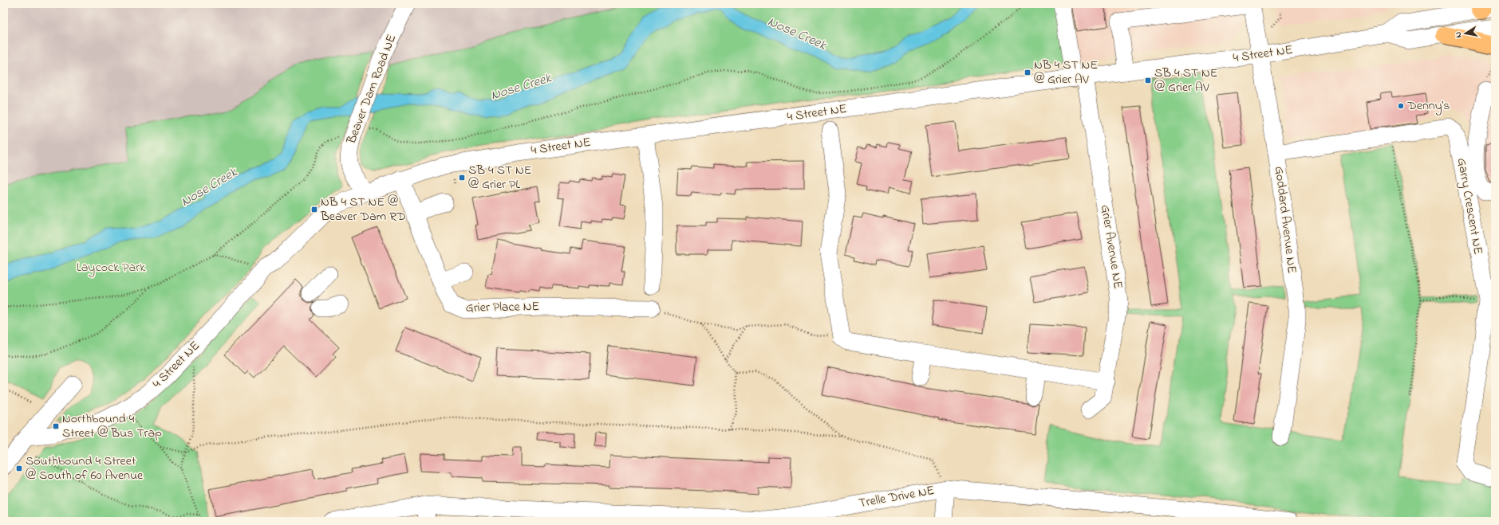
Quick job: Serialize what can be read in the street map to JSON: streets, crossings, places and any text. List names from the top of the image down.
{
  "streets": {
    "street": [
      "4 Street NE",
      "Beaver Dam Road NE",
      "Garry Crescent NE",
      "Goddard Avenue NE",
      "Grier Avenue NE",
      "Grier Place NE",
      "Trelle Drive NE"
    ]
  },
  "crossings": [
    ["4 Street NE", "Beaver Dam Road NE"],
    ["4 Street NE", "Goddard Avenue NE"],
    ["4 Street NE", "Grier Avenue NE"],
    ["4 Street NE", "Grier Place NE"],
    ["Garry Crescent NE", "Goddard Avenue NE"]
  ],
  "water": ["Nose Creek"],
  "parks": ["Laycock Park"],
  "places": {
    "transit": [
      "NB 4 ST NE @ Grier AV",
      "SB 4 ST NE @ Grier AV",
      "SB 4 ST NE @ Grier PL",
      "NB 4 ST NE @ Beaver Dam RD",
      "Northbound 4 Street @ Bus Trap",
      "Southbound 4 Street @ South of 60 Avenue"
    ],
    "other": ["Denny's"]
  },
  "north": "left"
}
